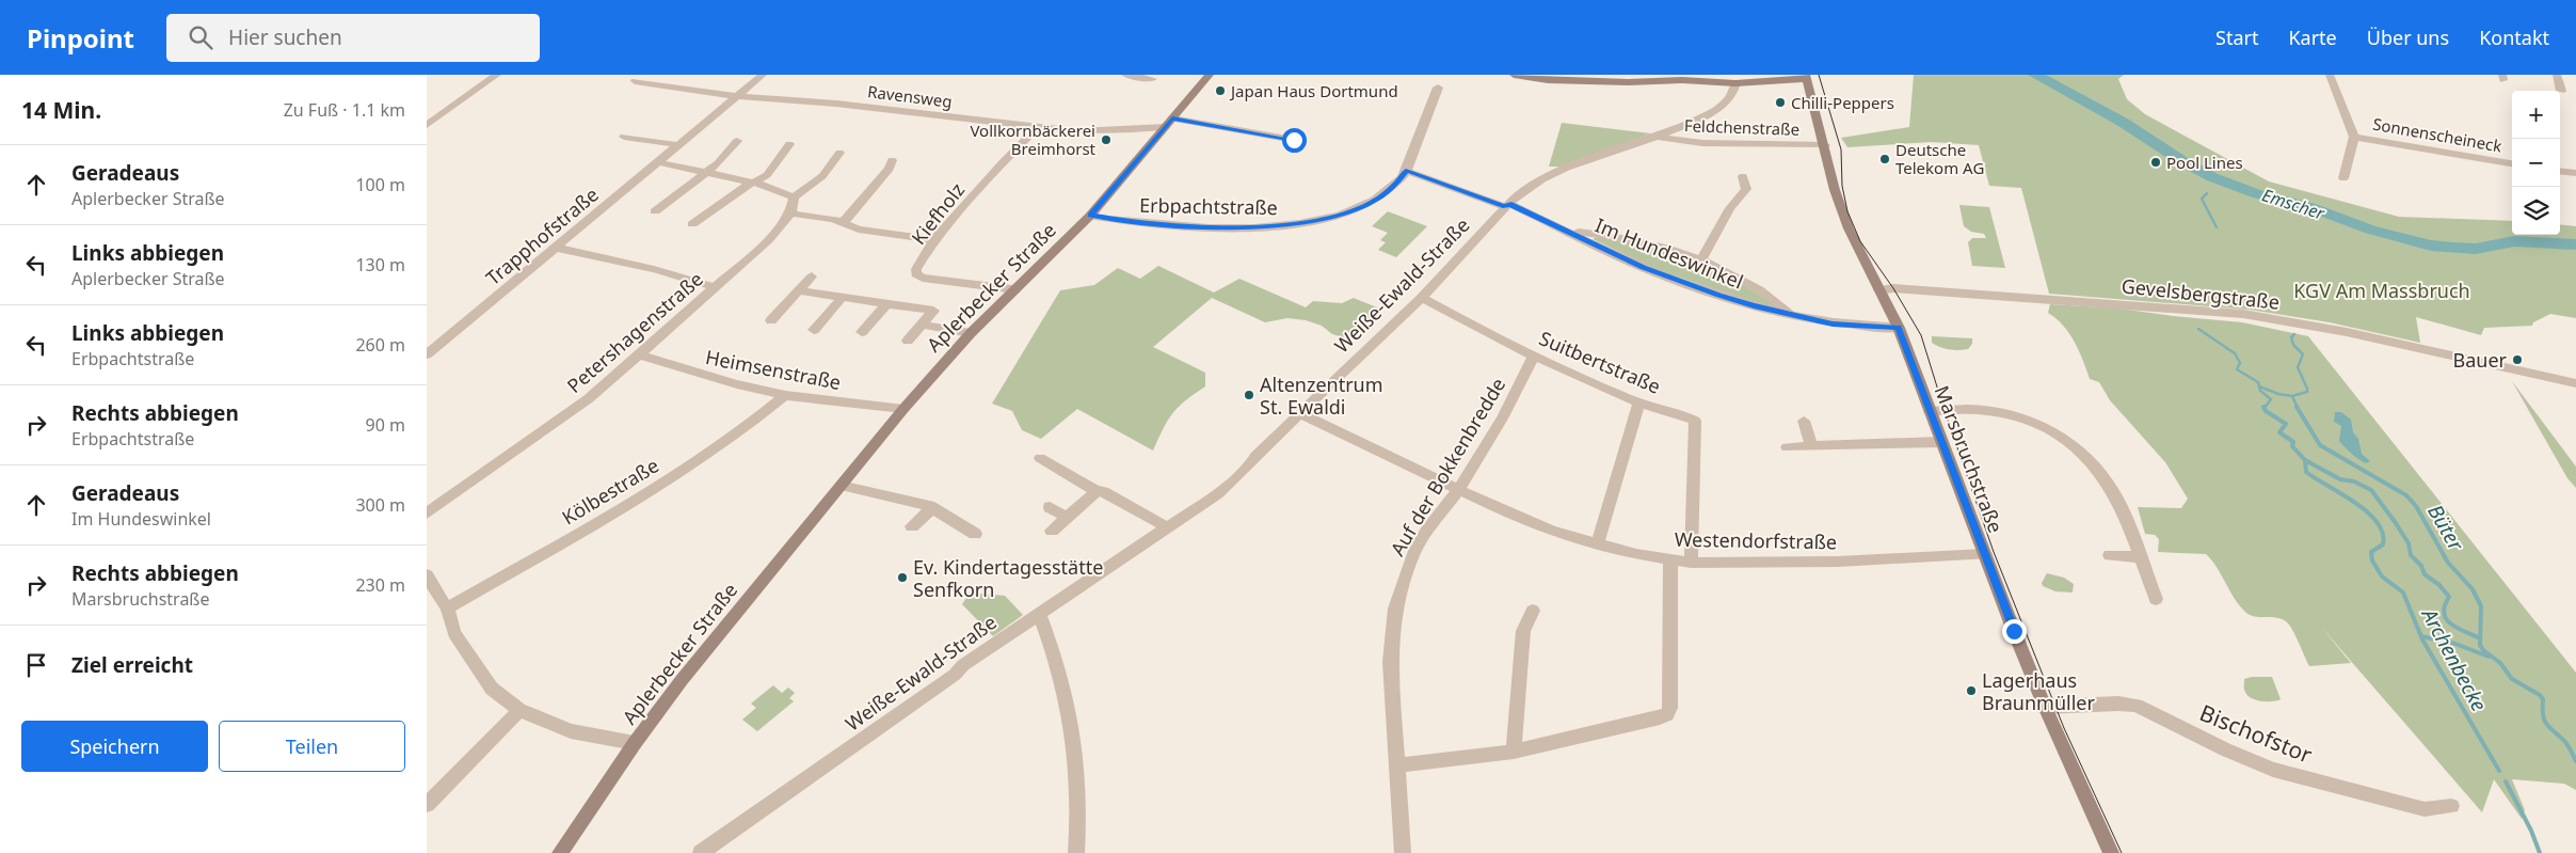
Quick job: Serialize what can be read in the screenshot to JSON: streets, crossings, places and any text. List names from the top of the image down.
{
  "streets": {
    "street": [
      "Ravensweg",
      "Feldchenstraße",
      "Sonnenscheineck",
      "Erbpachtstraße",
      "Kiefholz",
      "Trapphofstraße",
      "Im Hundeswinkel",
      "Weiße-Ewald-Straße",
      "Aplerbecker Straße",
      "Gevelsbergstraße",
      "Petershagenstraße",
      "Suitbertstraße",
      "Heimsenstraße",
      "Marsbruchstraße",
      "Auf der Bokkenbredde",
      "Kölbestraße",
      "Westendorfstraße",
      "Bischofstor"
    ]
  },
  "crossings": [
    ["Ravensweg", "Kiefholz"],
    ["Ravensweg", "Trapphofstraße"],
    ["Ravensweg", "Aplerbecker Straße"],
    ["Feldchenstraße", "Weiße-Ewald-Straße"],
    ["Feldchenstraße", "Marsbruchstraße"],
    ["Erbpachtstraße", "Aplerbecker Straße"],
    ["Kiefholz", "Aplerbecker Straße"],
    ["Im Hundeswinkel", "Weiße-Ewald-Straße"],
    ["Im Hundeswinkel", "Marsbruchstraße"],
    ["Weiße-Ewald-Straße", "Suitbertstraße"],
    ["Weiße-Ewald-Straße", "Westendorfstraße"],
    ["Aplerbecker Straße", "Heimsenstraße"],
    ["Gevelsbergstraße", "Marsbruchstraße"],
    ["Petershagenstraße", "Heimsenstraße"],
    ["Suitbertstraße", "Auf der Bokkenbredde"],
    ["Suitbertstraße", "Westendorfstraße"],
    ["Heimsenstraße", "Kölbestraße"],
    ["Marsbruchstraße", "Westendorfstraße"],
    ["Marsbruchstraße", "Bischofstor"],
    ["Auf der Bokkenbredde", "Westendorfstraße"]
  ],
  "water": ["Emscher", "Büter", "Archenbecke"],
  "parks": ["KGV Am Massbruch"],
  "places": [
    "Japan Haus Dortmund",
    "Chilli-Peppers",
    "Vollkornbäckerei Breimhorst",
    "Deutsche Telekom AG",
    "Pool Lines",
    "Bauer",
    "Altenzentrum St. Ewaldi",
    "Ev. Kindertagesstätte Senfkorn",
    "Lagerhaus Braunmüller"
  ],
  "page": {
    "header": "Pinpoint",
    "search": "Hier suchen",
    "nav": [
      "Start",
      "Karte",
      "Über uns",
      "Kontakt"
    ],
    "heading": ["14 Min.", "Zu Fuß · 1.1 km"],
    "map_buttons": ["+", "−"],
    "list": [
      ["Geradeaus", "Aplerbecker Straße", "100 m"],
      ["Links abbiegen", "Aplerbecker Straße", "130 m"],
      ["Links abbiegen", "Erbpachtstraße", "260 m"],
      ["Rechts abbiegen", "Erbpachtstraße", "90 m"],
      ["Geradeaus", "Im Hundeswinkel", "300 m"],
      ["Rechts abbiegen", "Marsbruchstraße", "230 m"],
      "Ziel erreicht"
    ],
    "buttons": ["Speichern", "Teilen"]
  }
}
